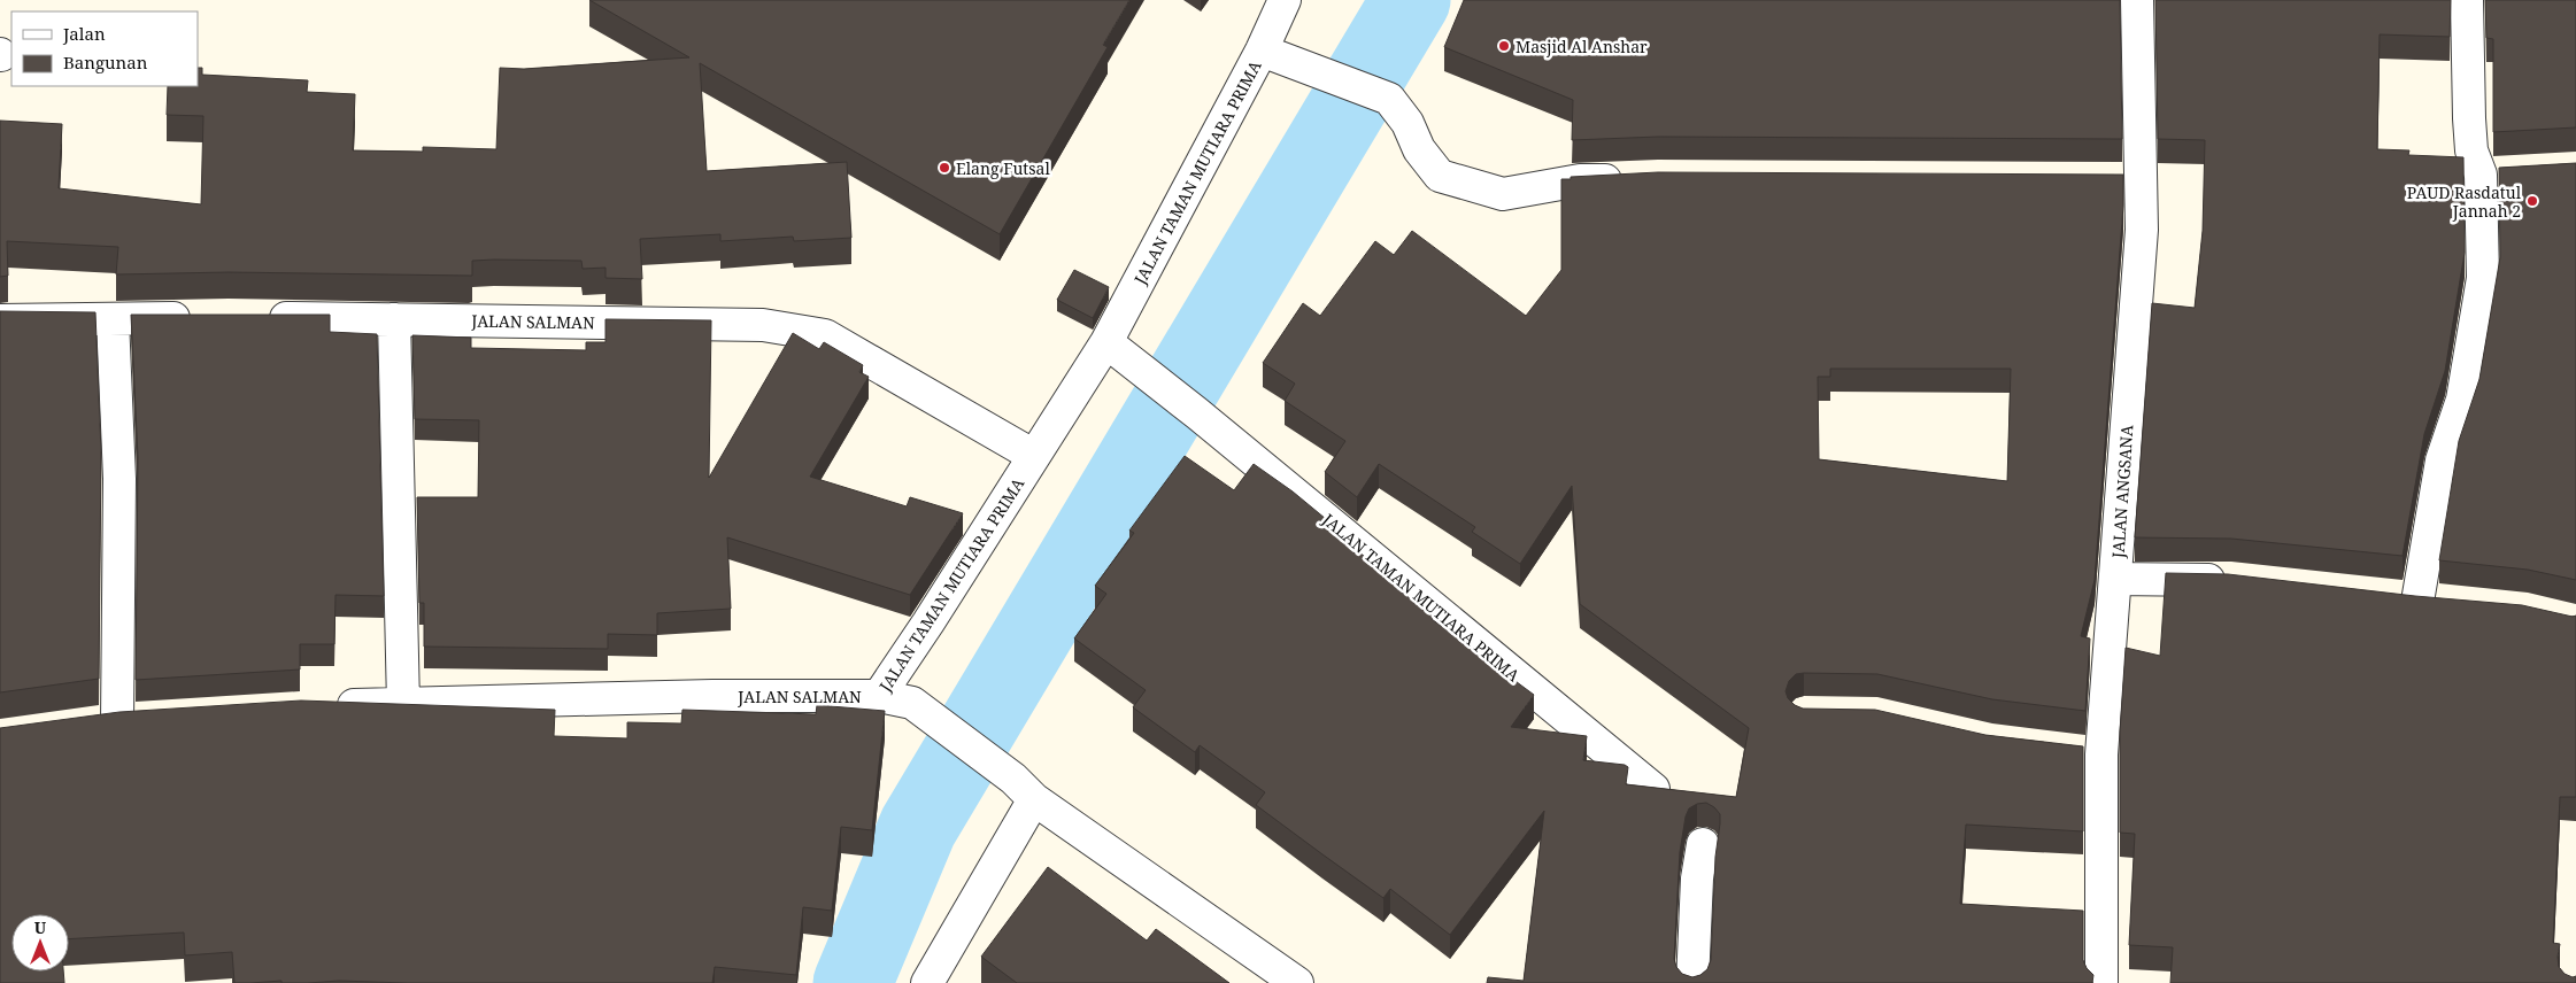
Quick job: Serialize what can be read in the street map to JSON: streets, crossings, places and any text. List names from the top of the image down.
{
  "streets": {
    "street": ["JALAN TAMAN MUTIARA PRIMA", "JALAN SALMAN", "JALAN ANGSANA"]
  },
  "crossings": [
    ["JALAN TAMAN MUTIARA PRIMA", "JALAN SALMAN"]
  ],
  "places": ["Masjid Al Anshar", "Elang Futsal", "PAUD Rasdatul Jannah 2"],
  "legend": ["Jalan", "Bangunan"],
  "north": "top"
}
